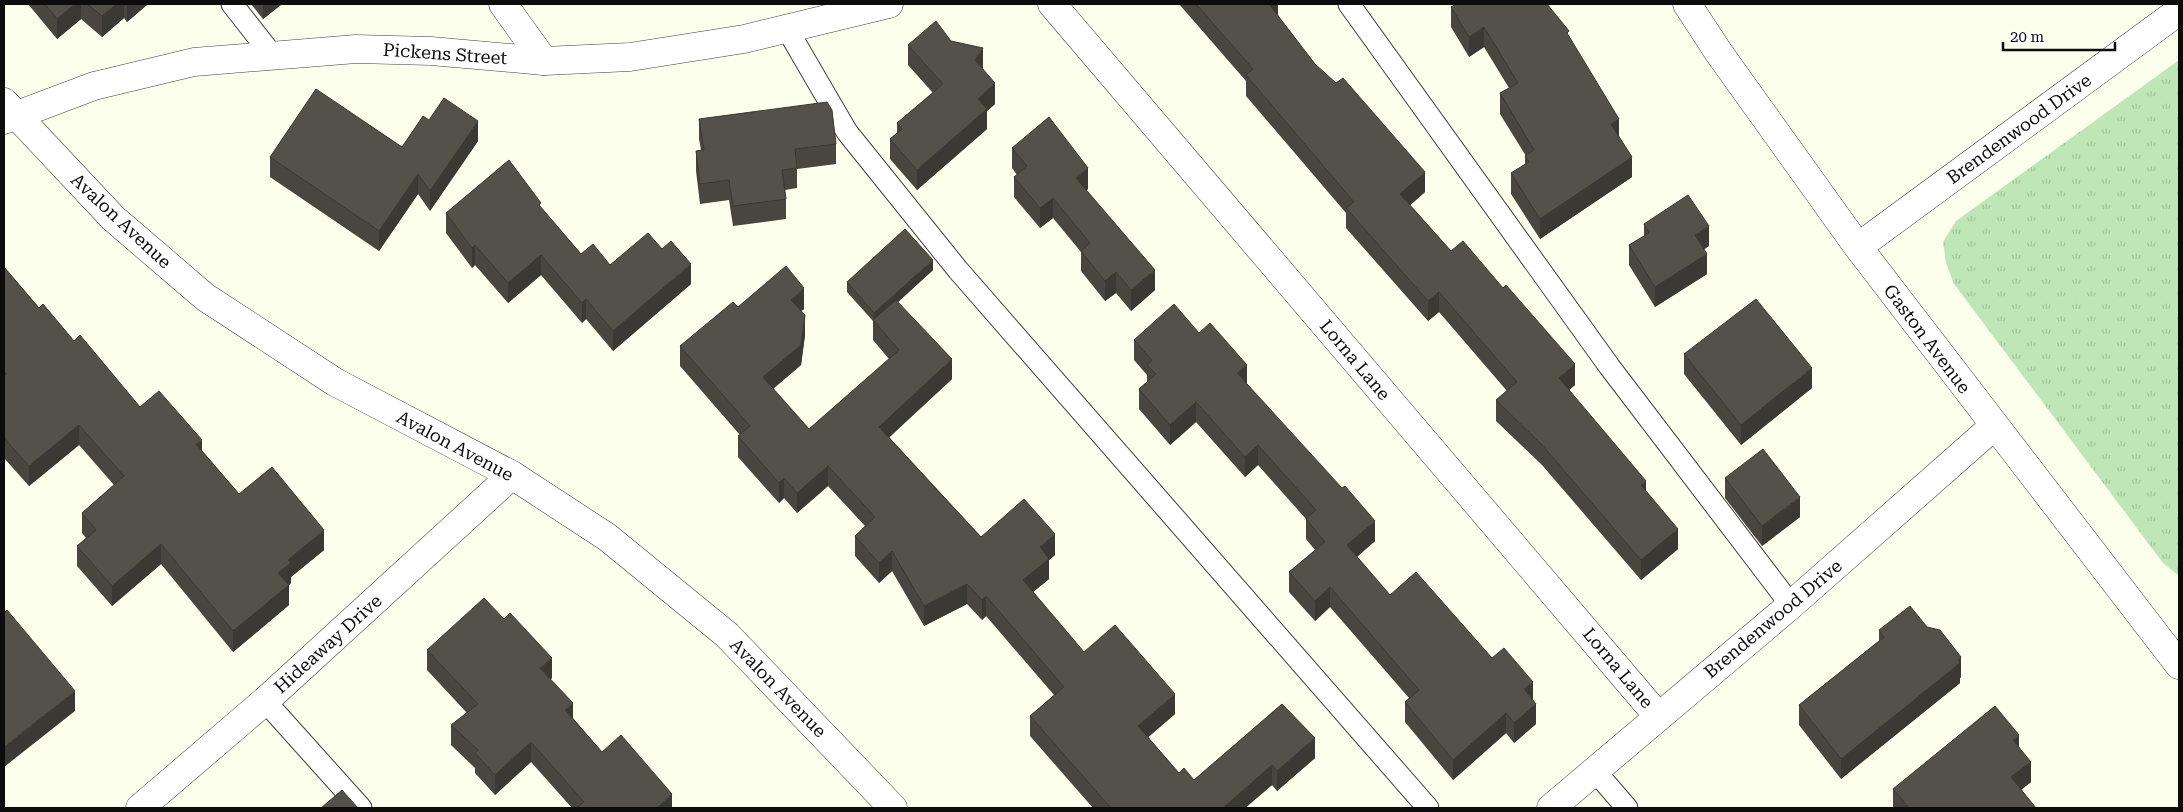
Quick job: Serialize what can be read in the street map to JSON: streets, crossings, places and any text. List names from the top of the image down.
{
  "streets": {
    "street": [
      "Pickens Street",
      "Brendenwood Drive",
      "Avalon Avenue",
      "Gaston Avenue",
      "Lorna Lane",
      "Hideaway Drive"
    ]
  },
  "crossings": [
    ["Pickens Street", "Avalon Avenue"],
    ["Brendenwood Drive", "Gaston Avenue"],
    ["Brendenwood Drive", "Lorna Lane"],
    ["Avalon Avenue", "Hideaway Drive"]
  ],
  "scale_bar": "20 m"
}
